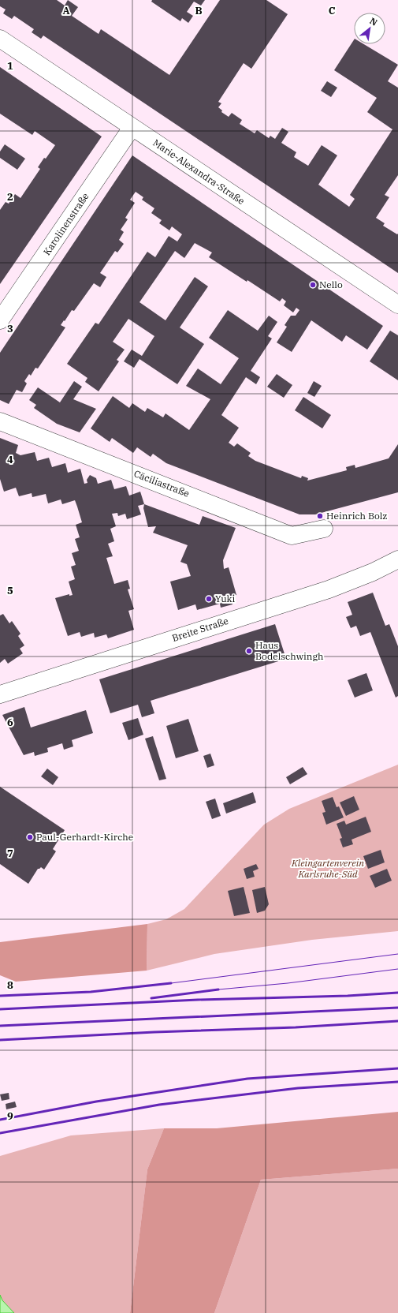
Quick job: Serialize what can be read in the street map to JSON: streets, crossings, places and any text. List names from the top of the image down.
{
  "streets": {
    "street": [
      "Marie-Alexandra-Straße",
      "Karolinenstraße",
      "Cäciliastraße",
      "Breite Straße"
    ]
  },
  "crossings": [
    ["Marie-Alexandra-Straße", "Karolinenstraße"]
  ],
  "parks": ["Kleingartenverein Karlsruhe-Süd"],
  "places": [
    "Nello",
    "Heinrich Bolz",
    "Yuki",
    "Haus Bodelschwingh",
    "Paul-Gerhardt-Kirche"
  ],
  "north": "top right",
  "grid": {
    "columns": ["A", "B", "C"],
    "rows": [
      "1",
      "2",
      "3",
      "4",
      "5",
      "6",
      "7",
      "8",
      "9"
    ]
  }
}
